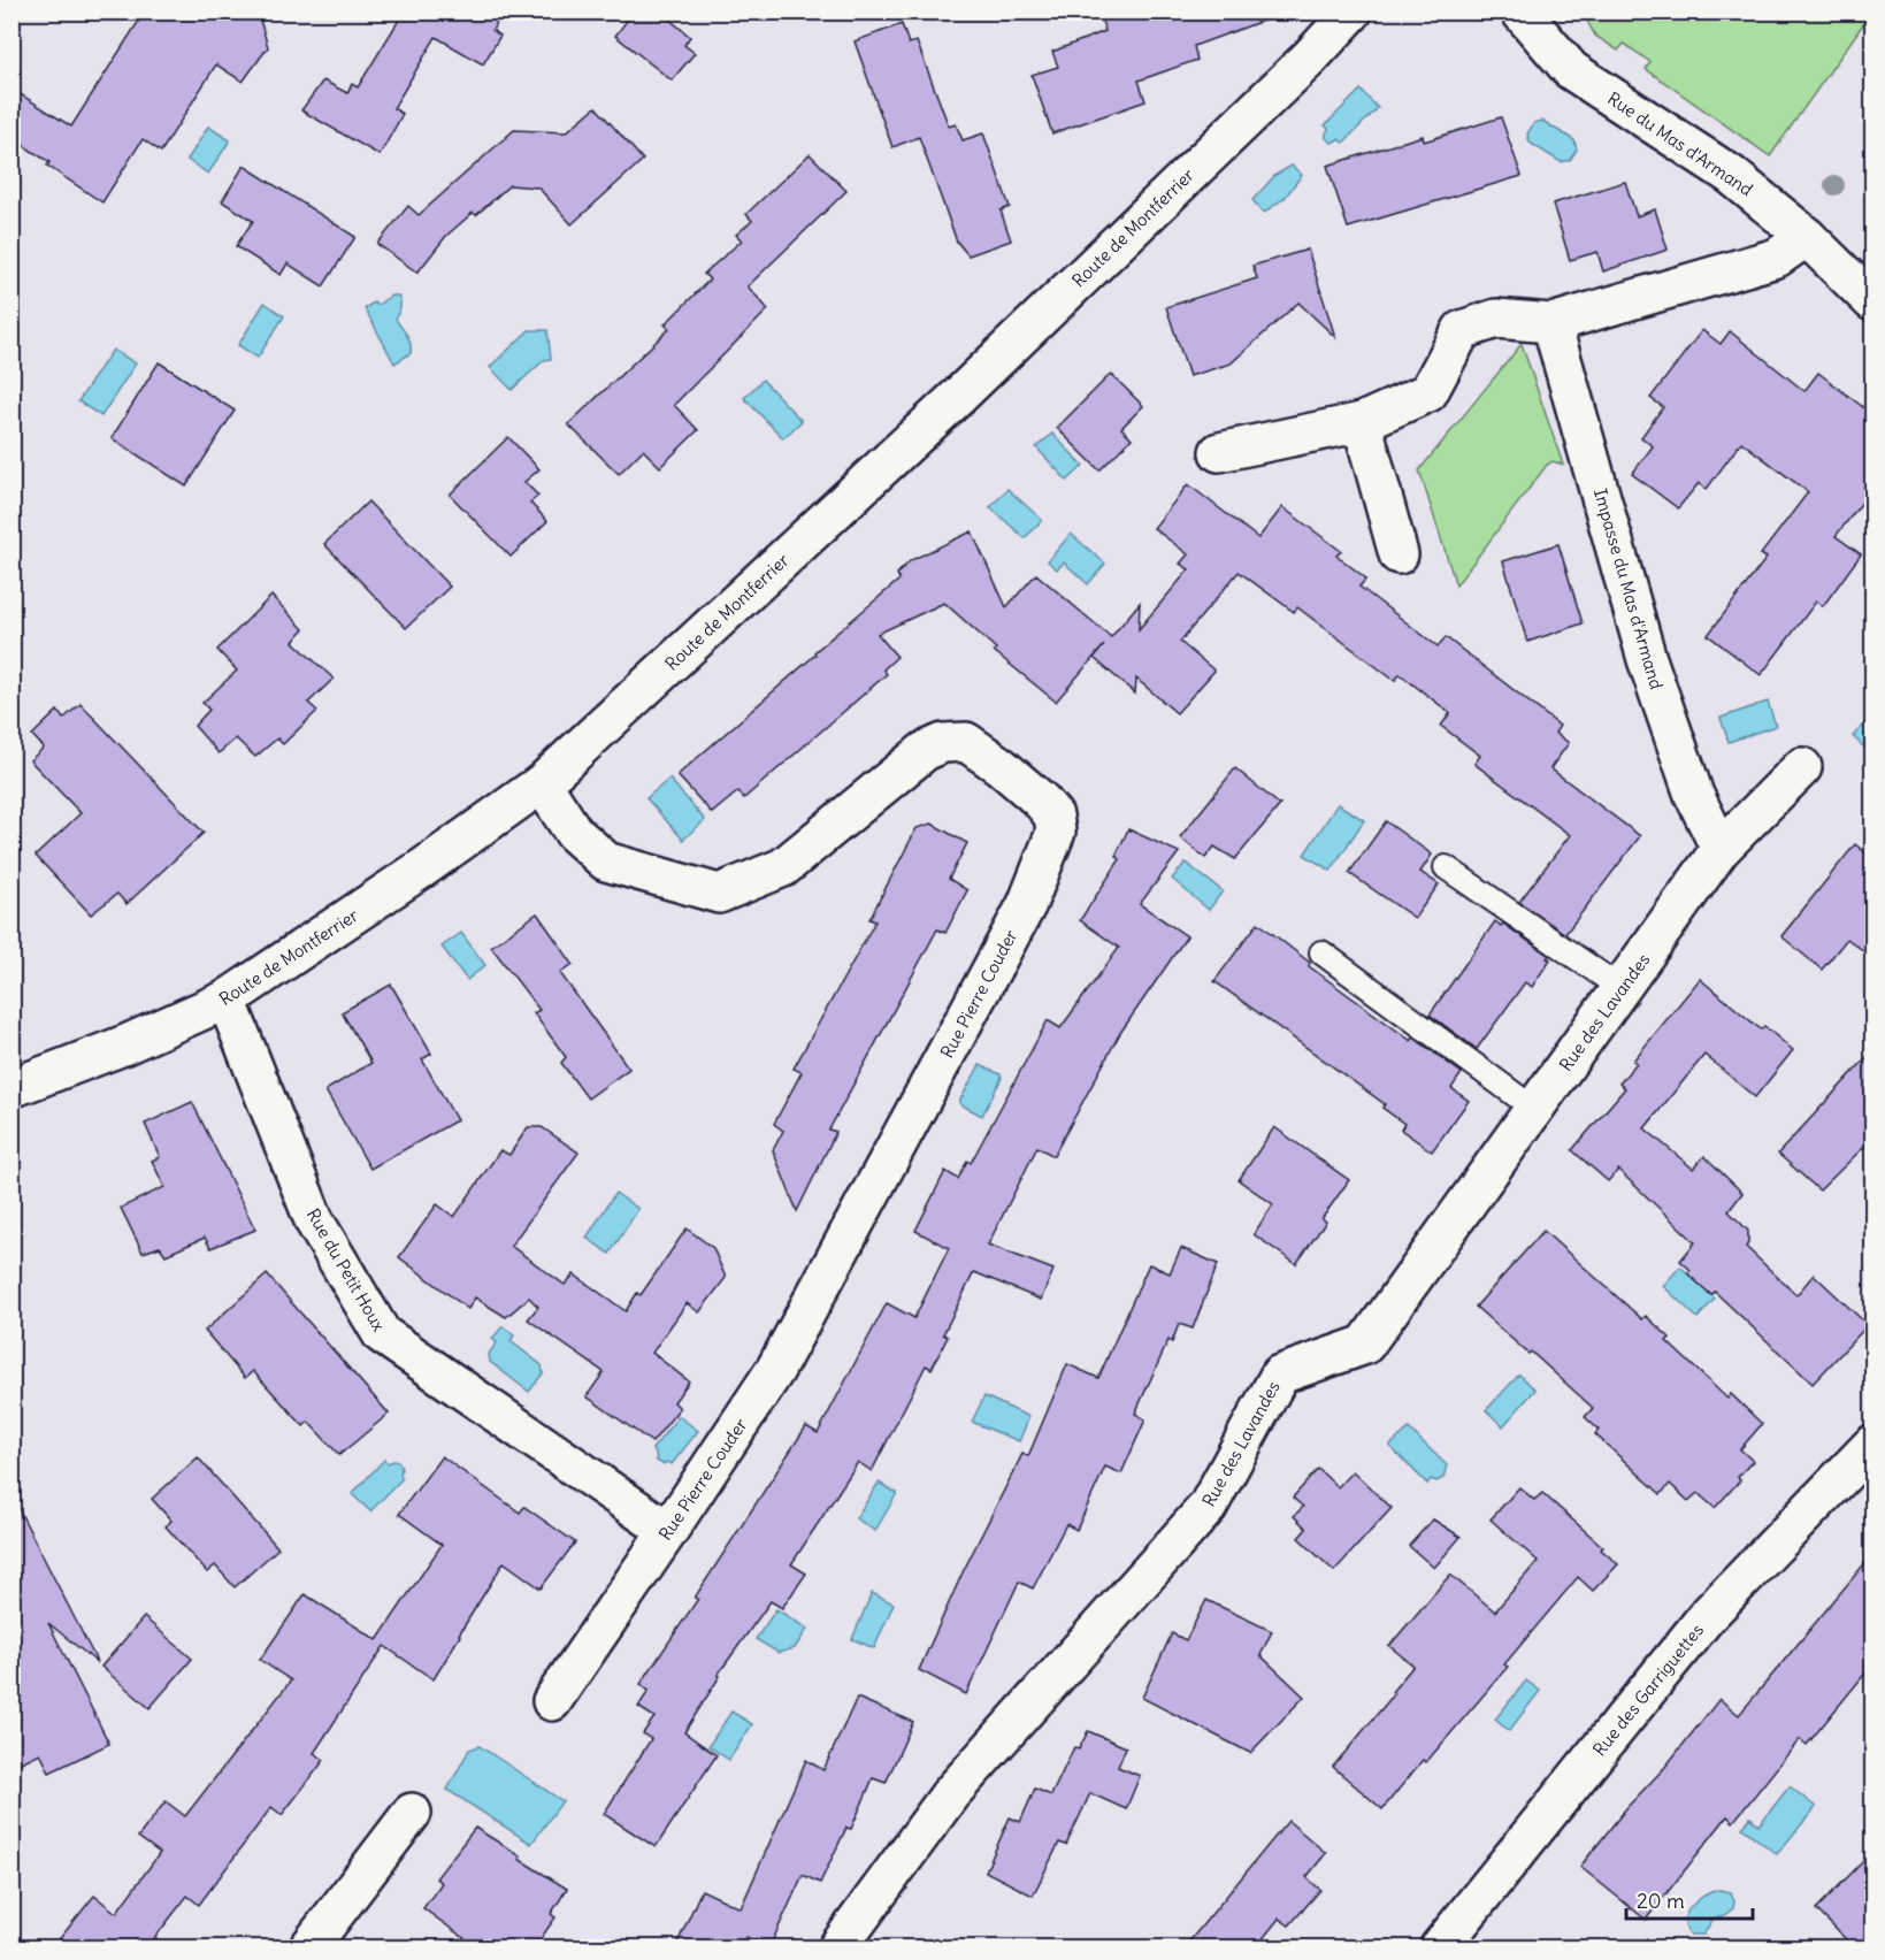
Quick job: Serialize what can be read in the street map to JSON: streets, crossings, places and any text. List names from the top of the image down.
{
  "streets": {
    "street": [
      "Rue du Mas d'Armand",
      "Route de Montferrier",
      "Impasse du Mas d'Armand",
      "Rue Pierre Couder",
      "Rue des Lavandes",
      "Rue du Petit Houx",
      "Rue des Garriguettes"
    ]
  },
  "crossings": [
    ["Route de Montferrier", "Rue Pierre Couder"],
    ["Route de Montferrier", "Rue du Petit Houx"],
    ["Impasse du Mas d'Armand", "Rue des Lavandes"],
    ["Rue Pierre Couder", "Rue du Petit Houx"]
  ],
  "scale_bar": "20 m"
}
